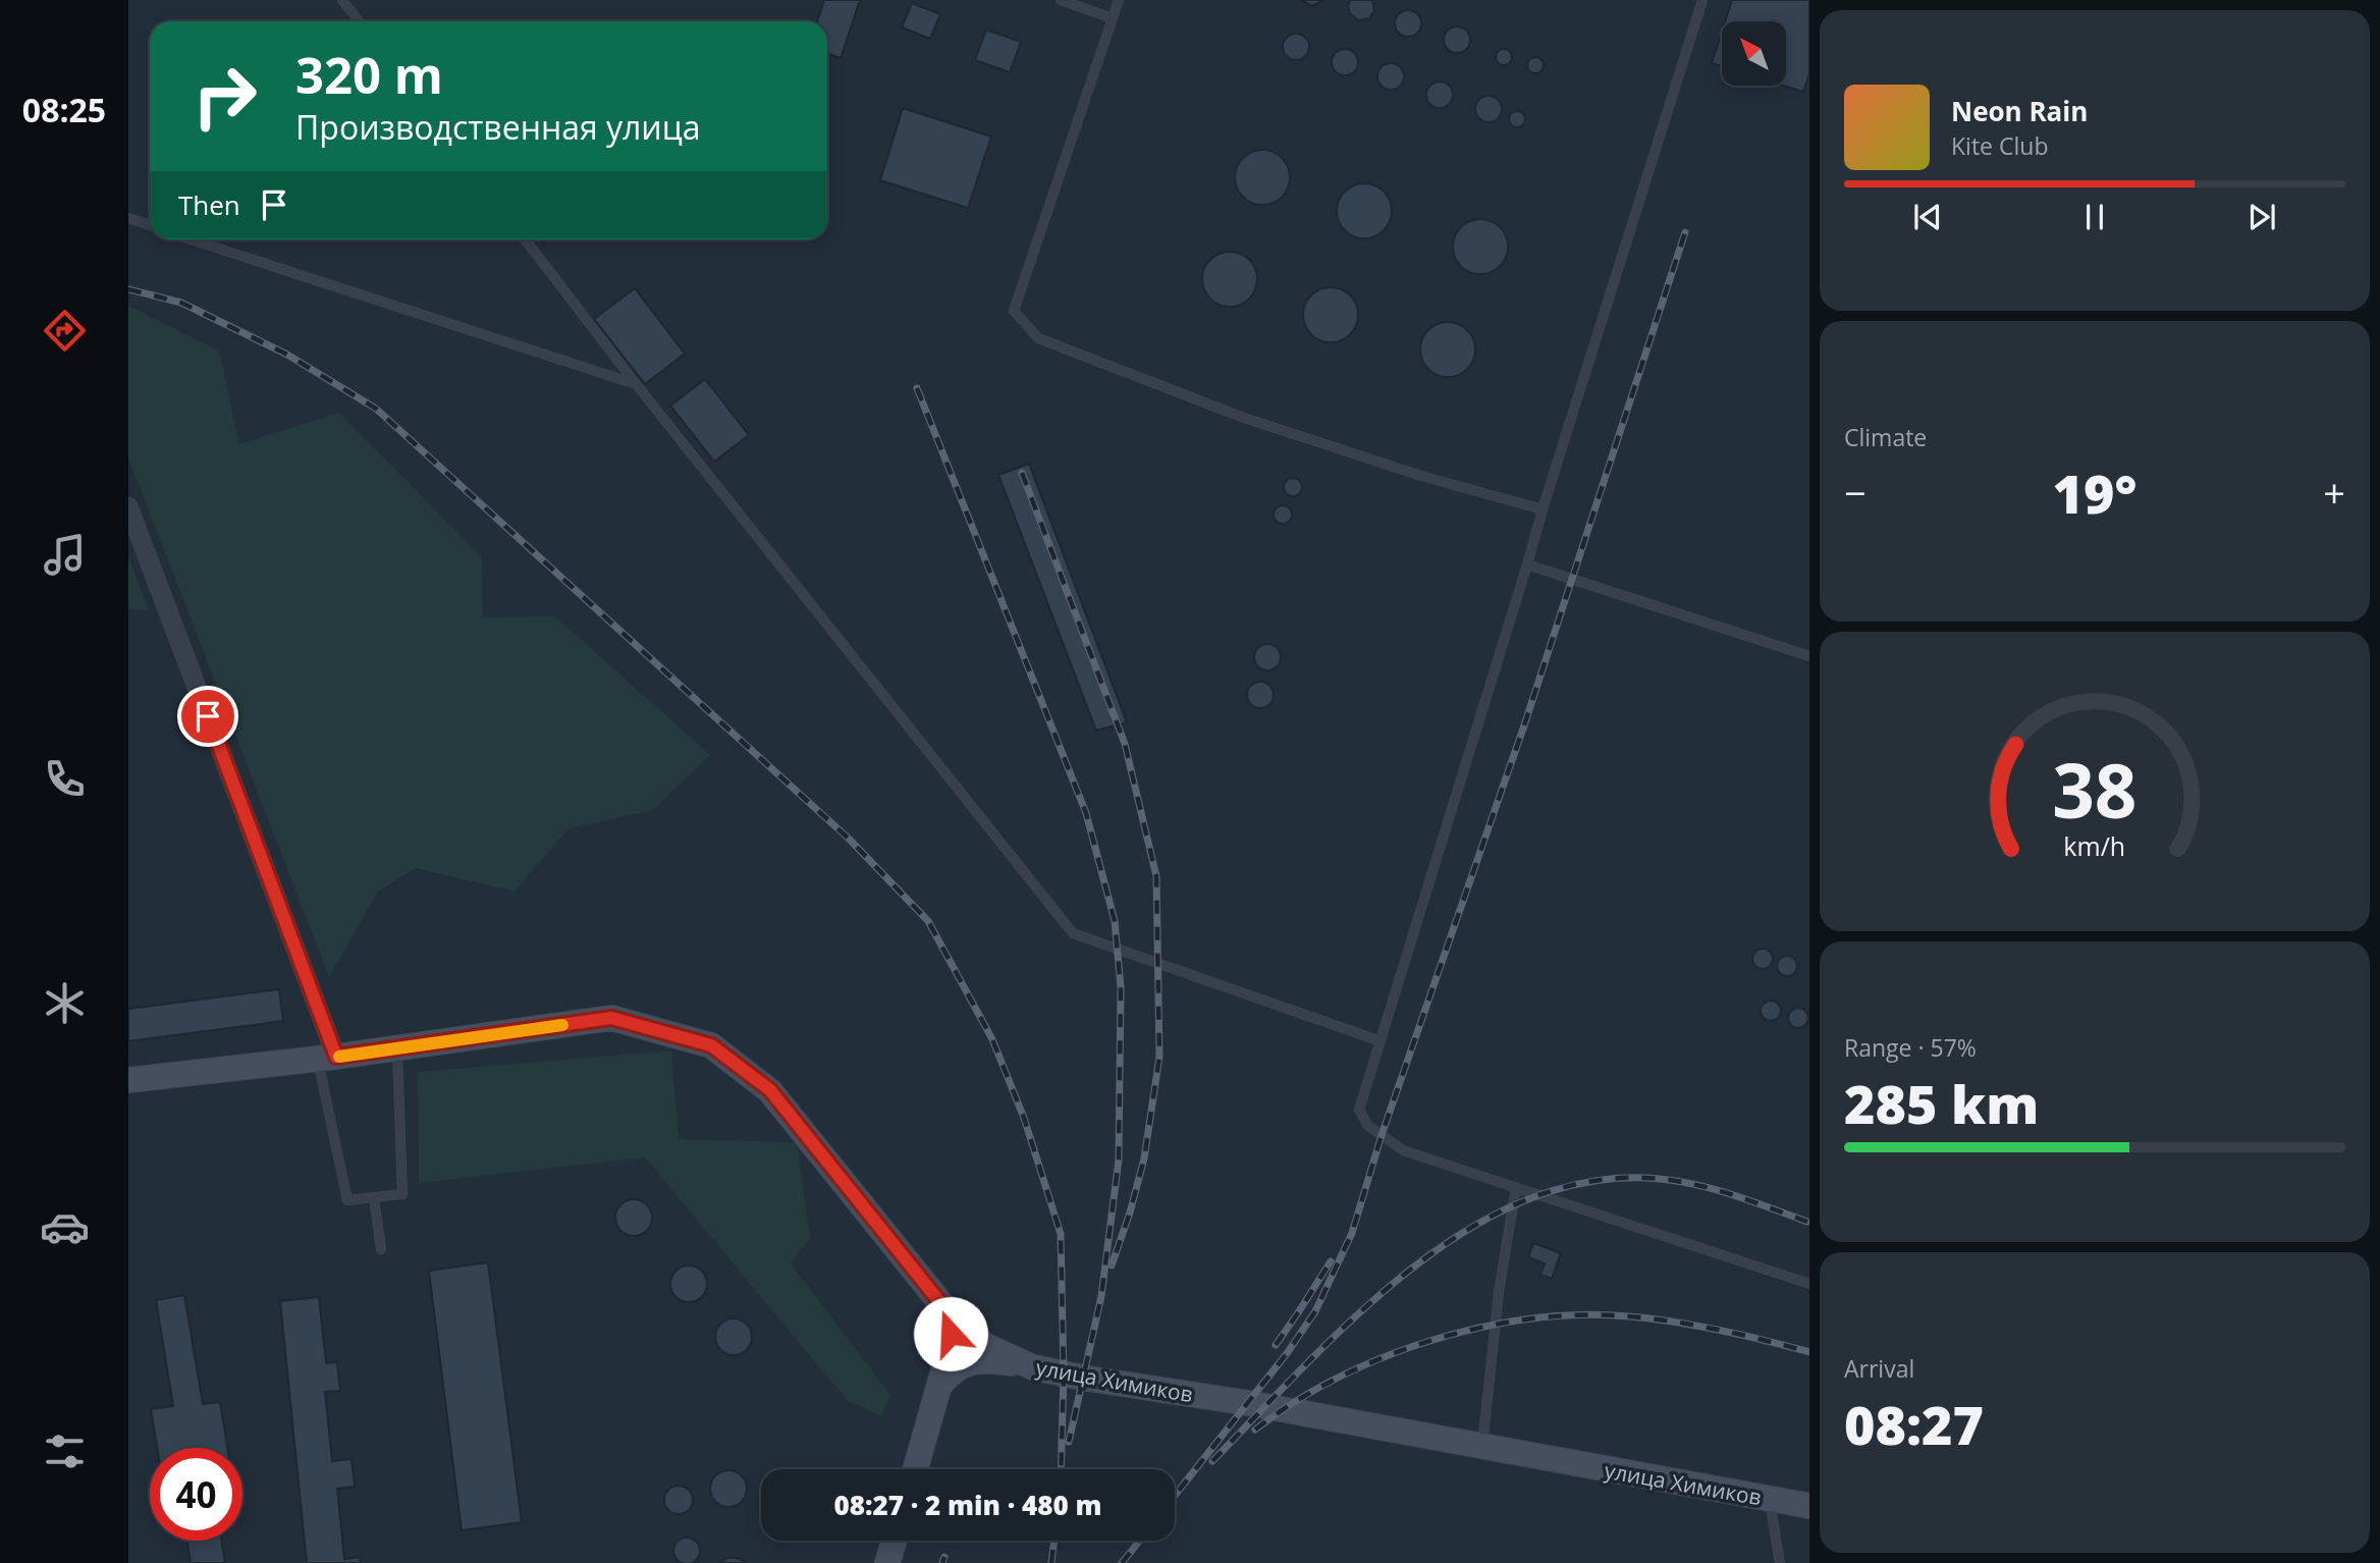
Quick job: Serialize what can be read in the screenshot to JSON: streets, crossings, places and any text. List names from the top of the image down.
{
  "streets": {
    "street": ["улица Химиков"]
  },
  "north": "top left",
  "page": {
    "tabs": "08:25",
    "turn": ["320 m", "Производственная улица"],
    "song": ["Neon Rain", "Kite Club"],
    "then": "Then",
    "tile": [
      "Climate",
      ["Range · 57%", "285 km"],
      ["Arrival", "08:27"]
    ],
    "heat": ["−", "19°", "+"],
    "limit": "40",
    "trip": "08:27 · 2 min · 480 m",
    "gauge": ["38", "km/h"]
  }
}
